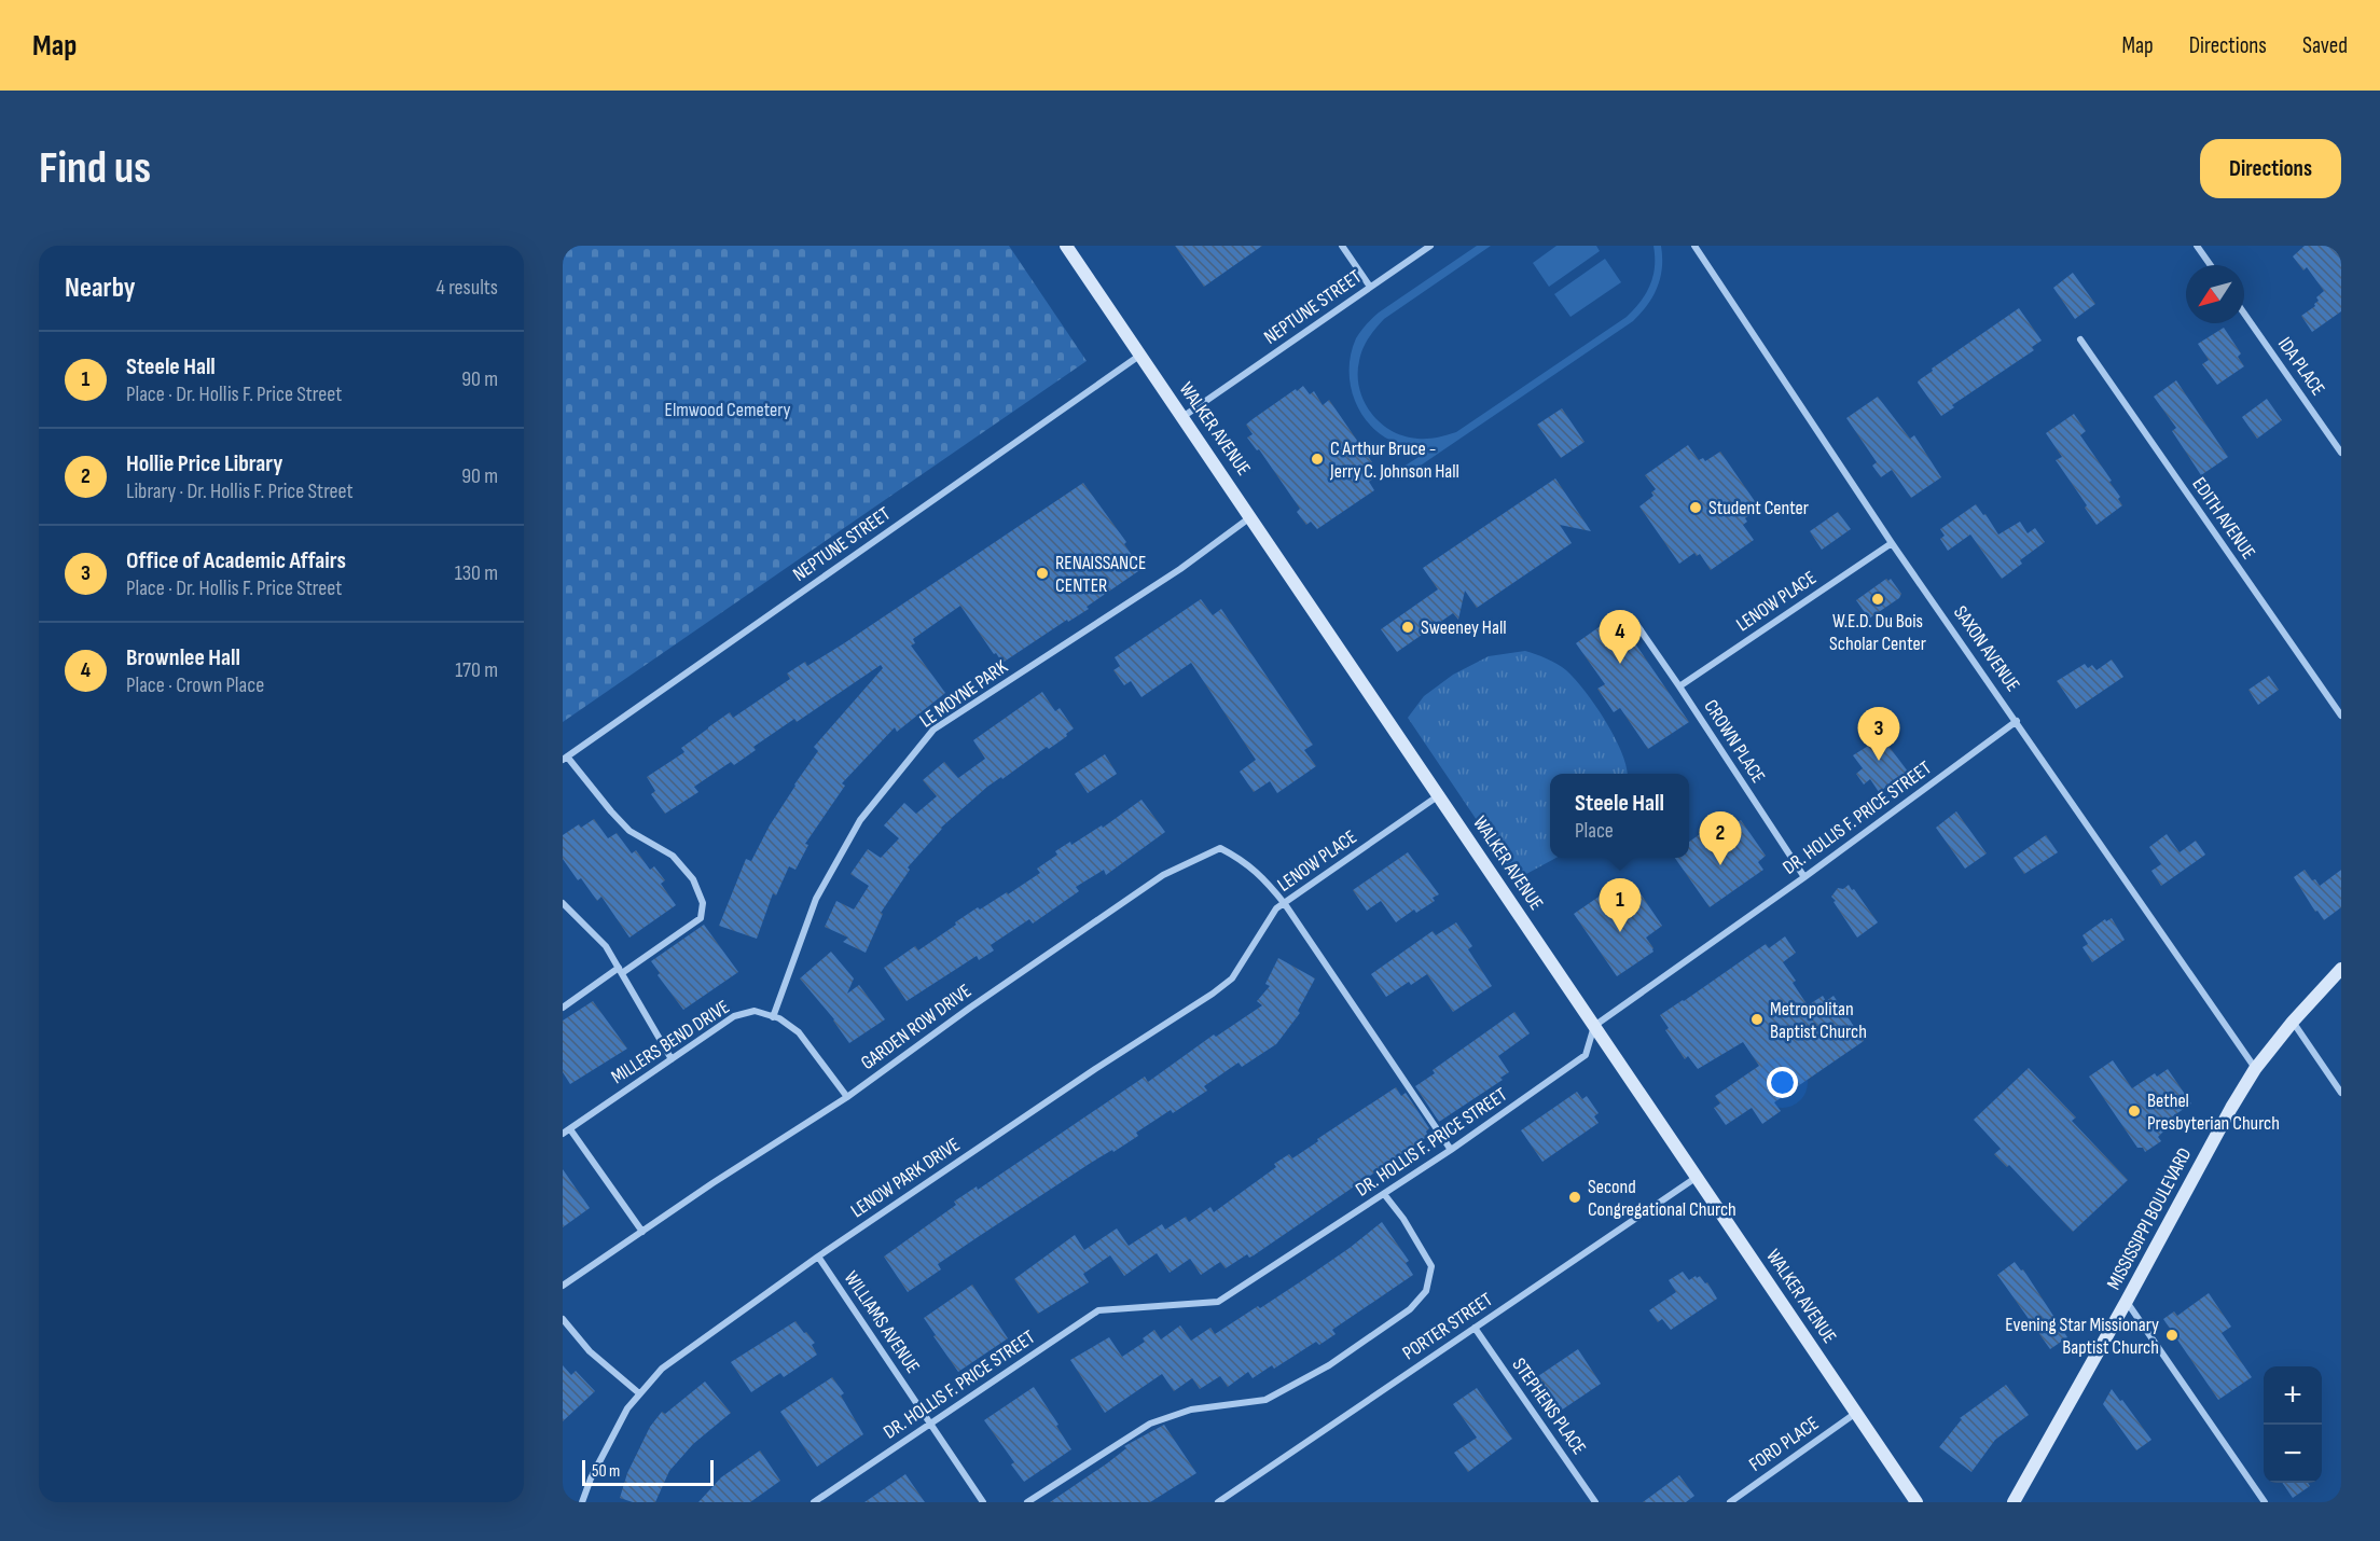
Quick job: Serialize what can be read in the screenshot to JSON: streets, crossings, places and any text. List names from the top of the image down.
{
  "streets": {
    "street": [
      "NEPTUNE STREET",
      "IDA PLACE",
      "WALKER AVENUE",
      "EDITH AVENUE",
      "LENOW PLACE",
      "SAXON AVENUE",
      "LE MOYNE PARK",
      "CROWN PLACE",
      "DR. HOLLIS F. PRICE STREET",
      "GARDEN ROW DRIVE",
      "MILLERS BEND DRIVE",
      "LENOW PARK DRIVE",
      "MISSISSIPPI BOULEVARD",
      "WILLIAMS AVENUE",
      "PORTER STREET",
      "STEPHENS PLACE",
      "FORD PLACE"
    ]
  },
  "crossings": [
    ["NEPTUNE STREET", "WALKER AVENUE"],
    ["WALKER AVENUE", "LENOW PLACE"],
    ["WALKER AVENUE", "LE MOYNE PARK"],
    ["WALKER AVENUE", "DR. HOLLIS F. PRICE STREET"],
    ["WALKER AVENUE", "PORTER STREET"],
    ["WALKER AVENUE", "FORD PLACE"],
    ["LENOW PLACE", "SAXON AVENUE"],
    ["LENOW PLACE", "CROWN PLACE"],
    ["LENOW PLACE", "GARDEN ROW DRIVE"],
    ["LENOW PLACE", "LENOW PARK DRIVE"],
    ["SAXON AVENUE", "DR. HOLLIS F. PRICE STREET"],
    ["SAXON AVENUE", "MISSISSIPPI BOULEVARD"],
    ["LE MOYNE PARK", "MILLERS BEND DRIVE"],
    ["CROWN PLACE", "DR. HOLLIS F. PRICE STREET"],
    ["DR. HOLLIS F. PRICE STREET", "GARDEN ROW DRIVE"],
    ["DR. HOLLIS F. PRICE STREET", "WILLIAMS AVENUE"],
    ["GARDEN ROW DRIVE", "MILLERS BEND DRIVE"],
    ["LENOW PARK DRIVE", "WILLIAMS AVENUE"],
    ["PORTER STREET", "STEPHENS PLACE"]
  ],
  "parks": ["Elmwood Cemetery"],
  "places": [
    "C Arthur Bruce - Jerry C. Johnson Hall",
    "Student Center",
    "RENAISSANCE CENTER",
    "W.E.D. Du Bois Scholar Center",
    "Sweeney Hall",
    "Metropolitan Baptist Church",
    "Bethel Presbyterian Church",
    "Second Congregational Church",
    "Evening Star Missionary Baptist Church"
  ],
  "scale_bar": "50 m",
  "north": "bottom left",
  "page": {
    "header": "Map",
    "nav": ["Map", "Directions", "Saved"],
    "buttons": "Directions",
    "title": "Find us",
    "heading": ["Nearby", "4 results"],
    "list": [
      {
        "mark": "1",
        "name": "Steele Hall",
        "note": "Place · Dr. Hollis F. Price Street",
        "value": "90 m"
      },
      {
        "mark": "2",
        "name": "Hollie Price Library",
        "note": "Library · Dr. Hollis F. Price Street",
        "value": "90 m"
      },
      {
        "mark": "3",
        "name": "Office of Academic Affairs",
        "note": "Place · Dr. Hollis F. Price Street",
        "value": "130 m"
      },
      {
        "mark": "4",
        "name": "Brownlee Hall",
        "note": "Place · Crown Place",
        "value": "170 m"
      }
    ],
    "pins": [
      "4",
      "3",
      "2",
      "1"
    ],
    "popup": ["Steele Hall", "Place"],
    "map_buttons": ["+", "−"],
    "scale": "50 m"
  }
}
